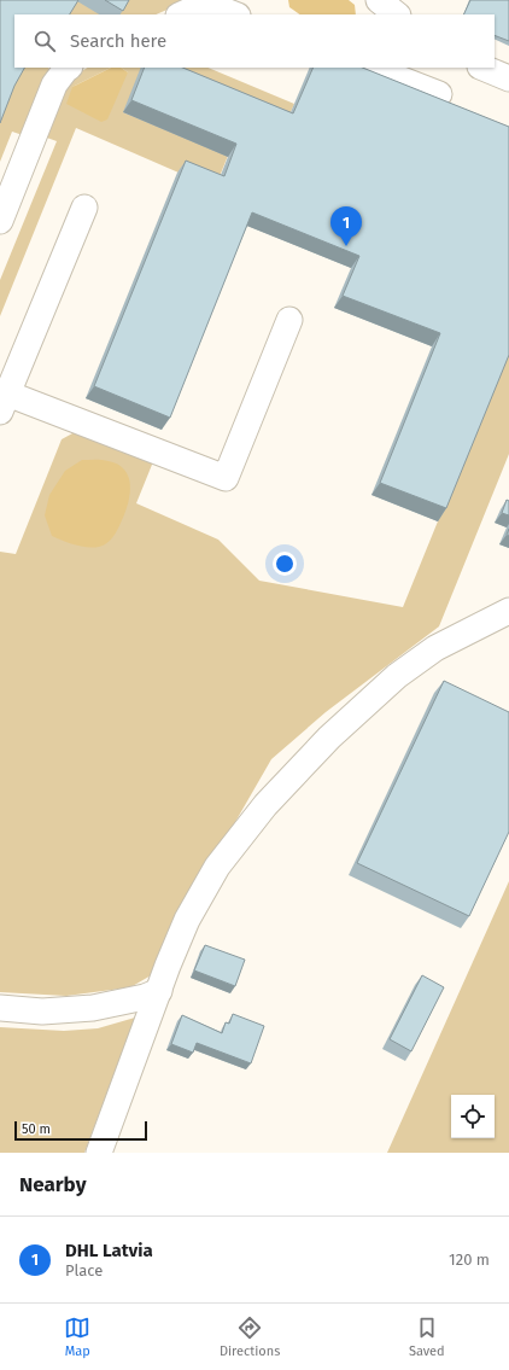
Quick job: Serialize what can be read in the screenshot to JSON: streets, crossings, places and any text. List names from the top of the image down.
{
  "scale_bar": "50 m",
  "page": {
    "search": "Search here",
    "pins": "1",
    "scale": "50 m",
    "heading": "Nearby",
    "list": [
      {
        "mark": "1",
        "name": "DHL Latvia",
        "note": "Place",
        "value": "120 m"
      }
    ],
    "nav": ["Map", "Directions", "Saved"]
  }
}
